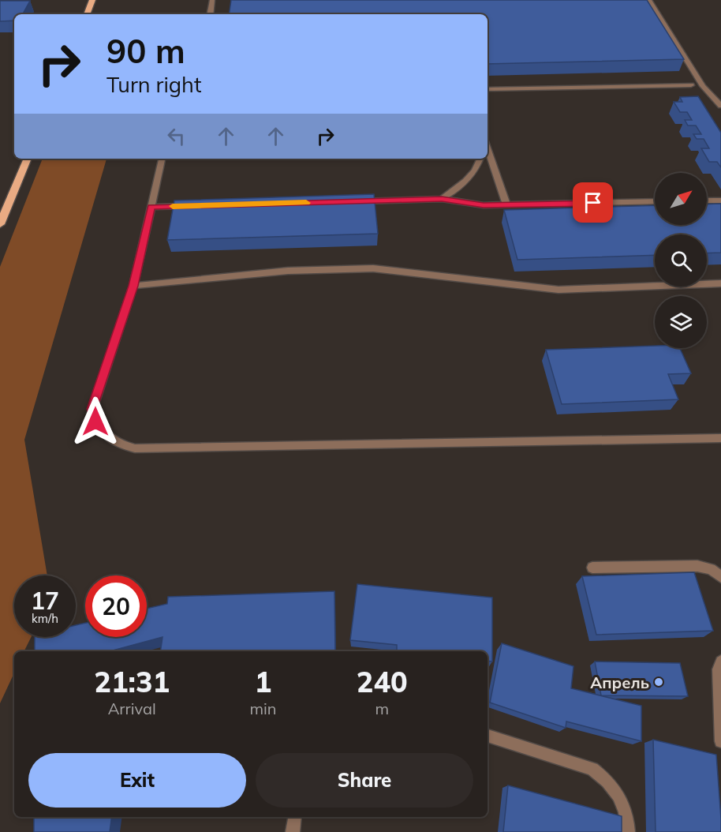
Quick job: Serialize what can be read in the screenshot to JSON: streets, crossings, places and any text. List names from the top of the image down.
{
  "places": ["Апрель"],
  "north": "top right",
  "page": {
    "turn": ["90 m", "Turn right"],
    "speed": "17 km/h",
    "limit": "20",
    "eta": [
      "21:31",
      "Arrival",
      "1",
      "min",
      "240",
      "m"
    ],
    "buttons": ["Exit", "Share"]
  }
}
